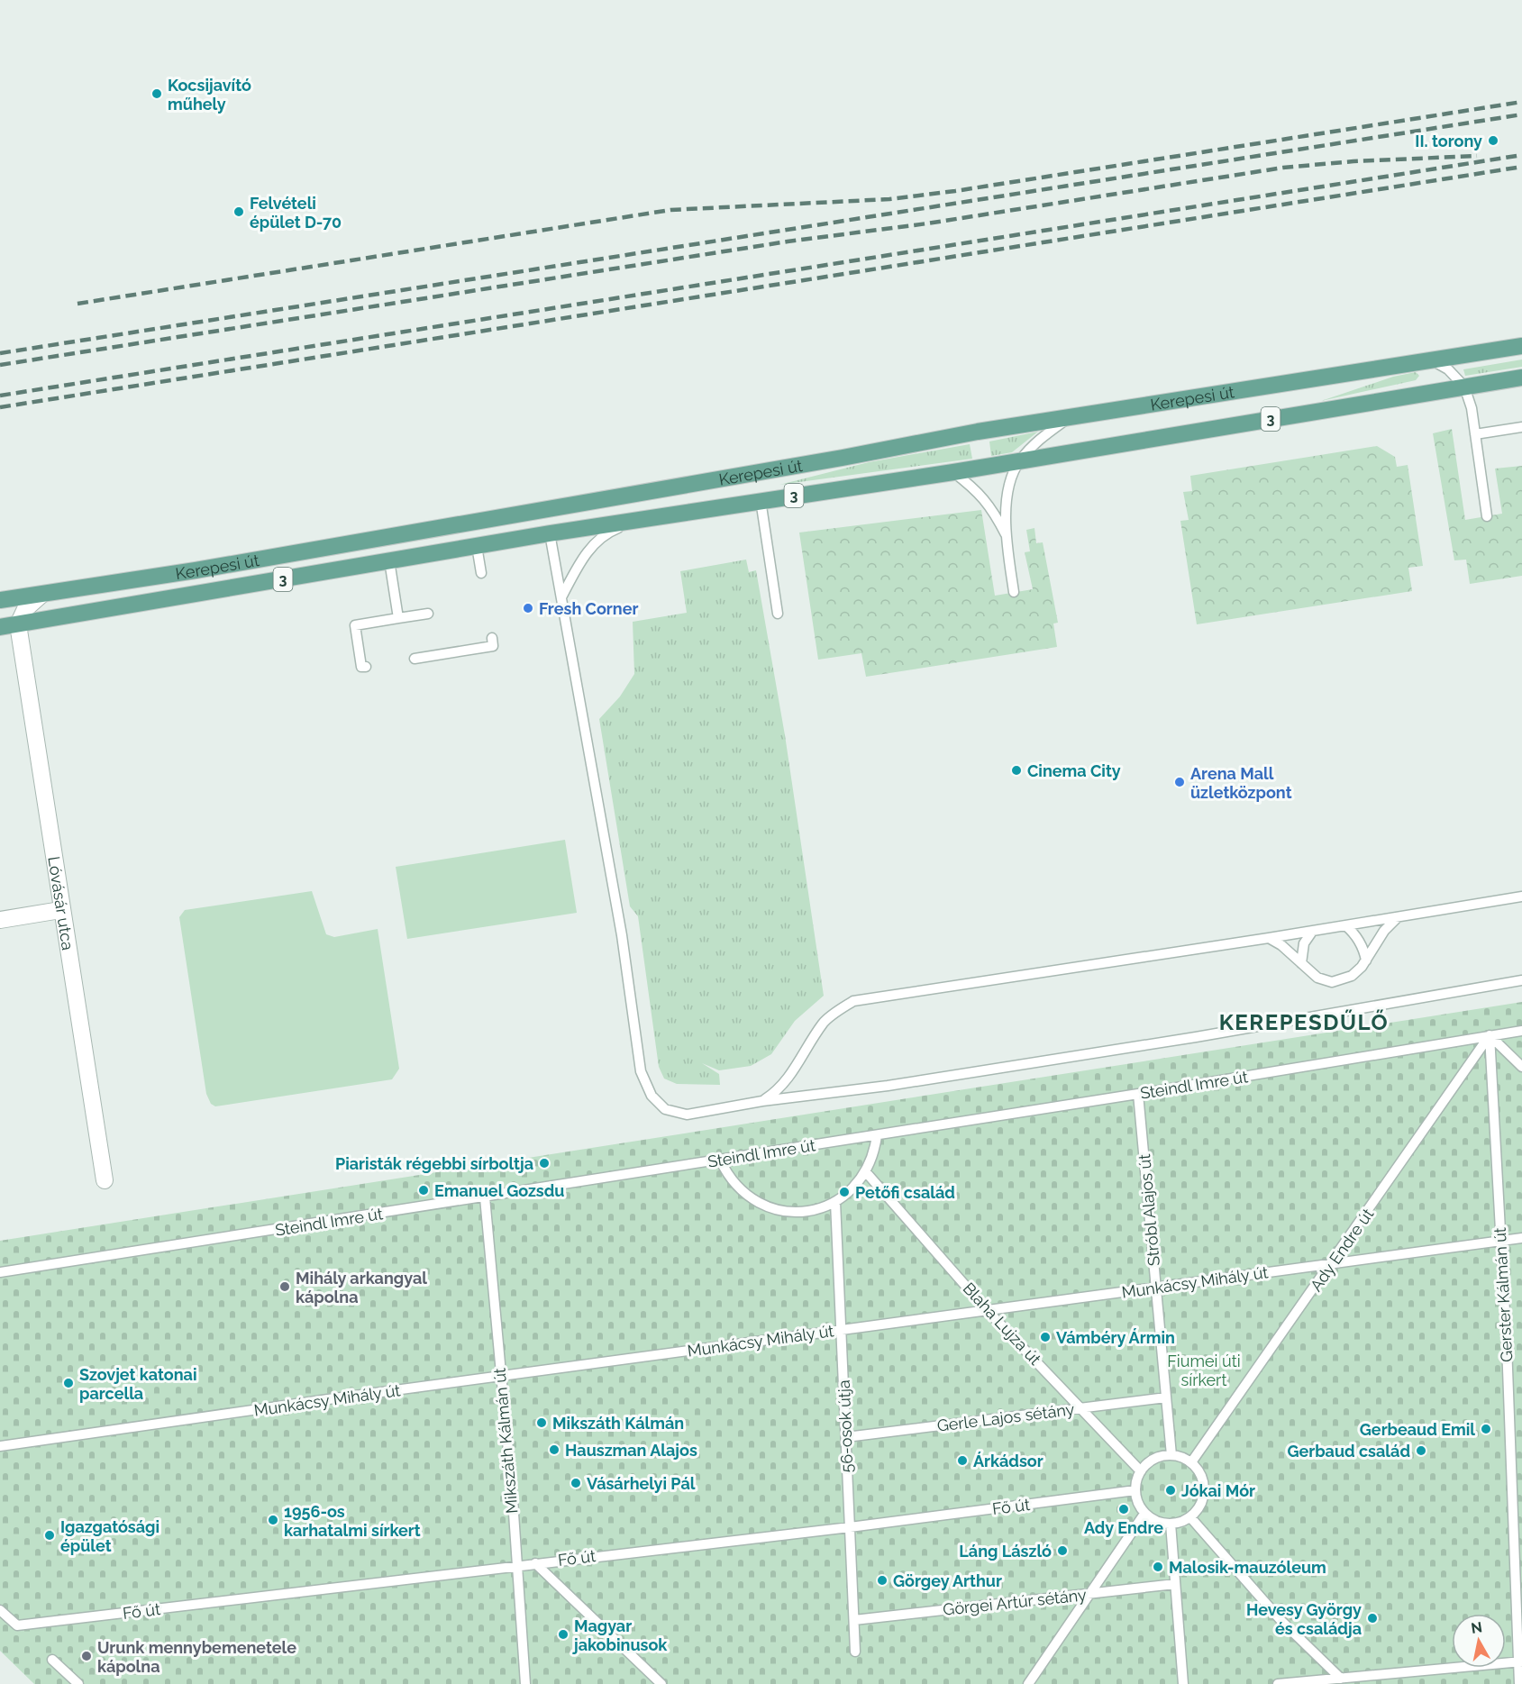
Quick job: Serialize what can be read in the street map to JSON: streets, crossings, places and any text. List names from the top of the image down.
{
  "streets": {
    "main road": ["Kerepesi út", "3"],
    "street": ["Lóvásár utca"],
    "lane": [
      "Steindl Imre út",
      "Stróbl Alajos út",
      "Ady Endre út",
      "Munkácsy Mihály út",
      "Gerster Kálmán út",
      "Blaha Lujza út",
      "Gerle Lajos sétány",
      "56-osok útja",
      "Mikszáth Kálmán út",
      "Fő út",
      "Görgei Artúr sétány"
    ]
  },
  "crossings": [
    ["Kerepesi út", "Lóvásár utca"],
    ["Steindl Imre út", "Stróbl Alajos út"],
    ["Steindl Imre út", "Ady Endre út"],
    ["Steindl Imre út", "Gerster Kálmán út"],
    ["Steindl Imre út", "Mikszáth Kálmán út"],
    ["Stróbl Alajos út", "Ady Endre út"],
    ["Stróbl Alajos út", "Munkácsy Mihály út"],
    ["Stróbl Alajos út", "Blaha Lujza út"],
    ["Stróbl Alajos út", "Gerle Lajos sétány"],
    ["Stróbl Alajos út", "Fő út"],
    ["Ady Endre út", "Munkácsy Mihály út"],
    ["Ady Endre út", "Gerster Kálmán út"],
    ["Ady Endre út", "Blaha Lujza út"],
    ["Ady Endre út", "Fő út"],
    ["Munkácsy Mihály út", "Gerster Kálmán út"],
    ["Munkácsy Mihály út", "Blaha Lujza út"],
    ["Munkácsy Mihály út", "56-osok útja"],
    ["Munkácsy Mihály út", "Mikszáth Kálmán út"],
    ["Blaha Lujza út", "Gerle Lajos sétány"],
    ["Blaha Lujza út", "Fő út"],
    ["Gerle Lajos sétány", "56-osok útja"],
    ["56-osok útja", "Fő út"],
    ["56-osok útja", "Görgei Artúr sétány"],
    ["Mikszáth Kálmán út", "Fő út"]
  ],
  "districts": ["KEREPESDŰLŐ"],
  "parks": ["Fiumei úti sírkert"],
  "places": [
    "Kocsijavító műhely",
    "II. torony",
    "Felvételi épület D-70",
    "Fresh Corner",
    "Cinema City",
    "Arena Mall üzletközpont",
    "Piaristák régebbi sírboltja",
    "Emanuel Gozsdu",
    "Petőfi család",
    "Mihály arkangyal kápolna",
    "Vámbéry Ármin",
    "Szovjet katonai parcella",
    "Mikszáth Kálmán",
    "Gerbeaud Emil",
    "Hauszman Alajos",
    "Gerbaud család",
    "Árkádsor",
    "Vásárhelyi Pál",
    "Jókai Mór",
    "Ady Endre",
    "1956-os karhatalmi sírkert",
    "Igazgatósági épület",
    "Láng László",
    "Malosik-mauzóleum",
    "Görgey Arthur",
    "Hevesy György és családja",
    "Magyar jakobinusok",
    "Urunk mennybemenetele kápolna"
  ],
  "north": "top"
}
